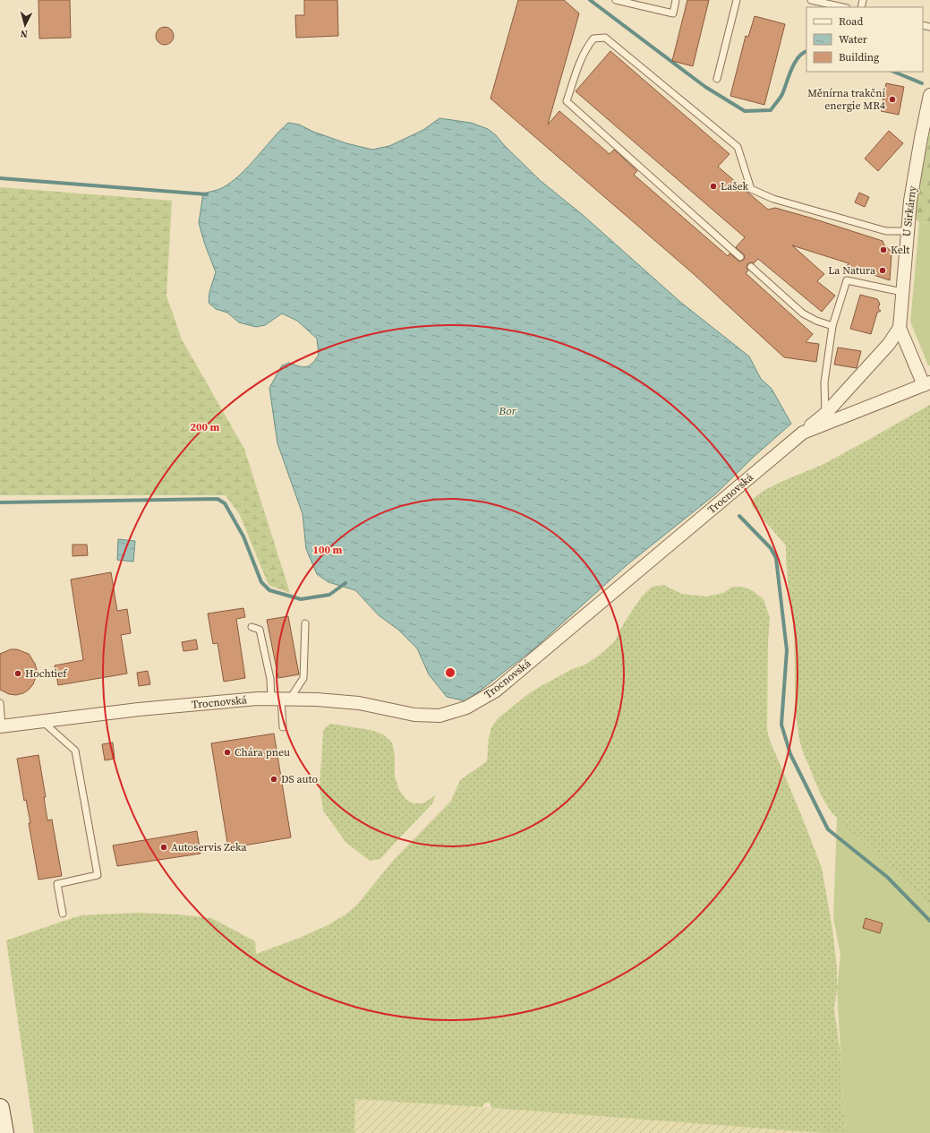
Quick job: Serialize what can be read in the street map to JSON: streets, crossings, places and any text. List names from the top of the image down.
{
  "streets": {
    "street": ["U Sirkárny", "Trocnovská"]
  },
  "crossings": [
    ["U Sirkárny", "Trocnovská"]
  ],
  "water": ["Bor"],
  "places": [
    "Měnírna trakční energie MR4",
    "Lašek",
    "Kelt",
    "La Natura",
    "Hochtief",
    "Chára pneu",
    "DS auto",
    "Autoservis Zeka"
  ],
  "legend": ["Road", "Water", "Building"],
  "north": "bottom",
  "rings": ["200 m", "100 m"]
}
